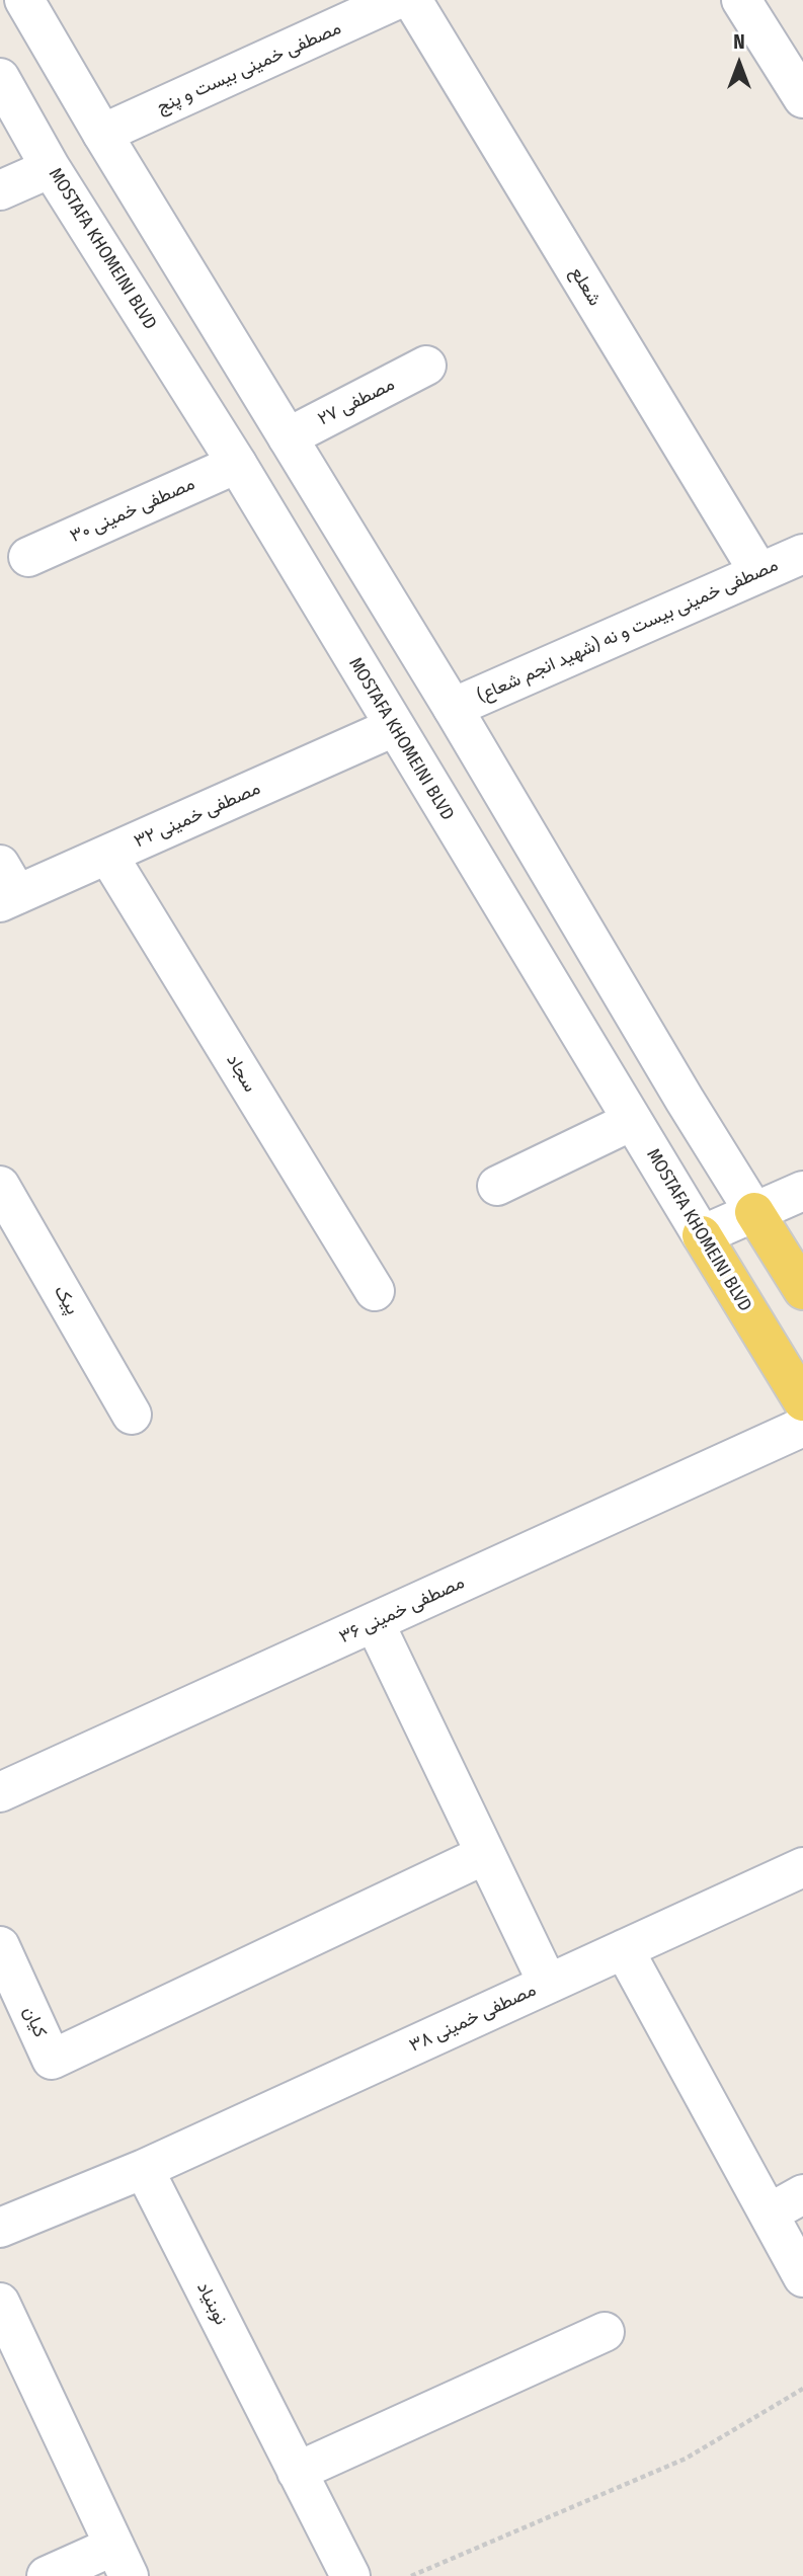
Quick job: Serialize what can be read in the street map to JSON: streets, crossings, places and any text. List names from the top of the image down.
{
  "streets": {
    "main road": ["MOSTAFA KHOMEINI BLVD"],
    "street": [
      "مصطفی خمینی بیست و پنج",
      "شعلع",
      "مصطفی ۲۷",
      "مصطفی خمینی ۳۰",
      "مصطفی خمینی بیست و نه (شهید انجم شعاع)",
      "مصطفی خمینی ۳۲",
      "سجاد",
      "پیک",
      "مصطفی خمینی ۳۶",
      "مصطفی خمینی ۳۸",
      "کیان",
      "نوبنیاد"
    ]
  },
  "crossings": [
    ["MOSTAFA KHOMEINI BLVD", "مصطفی خمینی ۳۰"],
    ["MOSTAFA KHOMEINI BLVD", "مصطفی خمینی ۳۲"],
    ["شعلع", "مصطفی خمینی بیست و نه (شهید انجم شعاع)"],
    ["مصطفی خمینی ۳۲", "سجاد"],
    ["مصطفی خمینی ۳۸", "نوبنیاد"]
  ],
  "north": "top"
}
